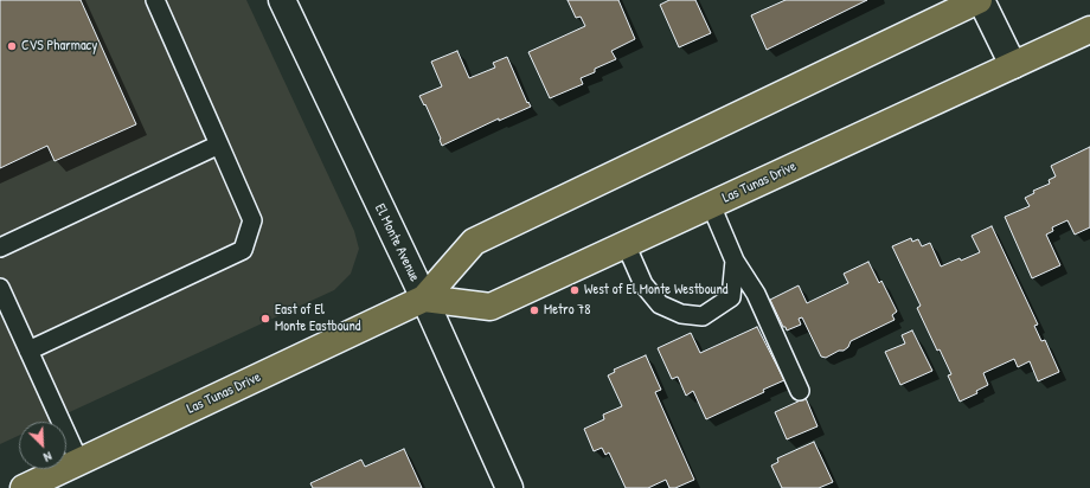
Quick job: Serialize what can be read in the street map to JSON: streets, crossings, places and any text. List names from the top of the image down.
{
  "streets": {
    "main road": ["Las Tunas Drive"],
    "street": ["El Monte Avenue"]
  },
  "crossings": [
    ["Las Tunas Drive", "El Monte Avenue"]
  ],
  "places": [
    "CVS Pharmacy",
    "West of El Monte Westbound",
    "Metro 78",
    "East of El Monte Eastbound"
  ],
  "north": "bottom right"
}
